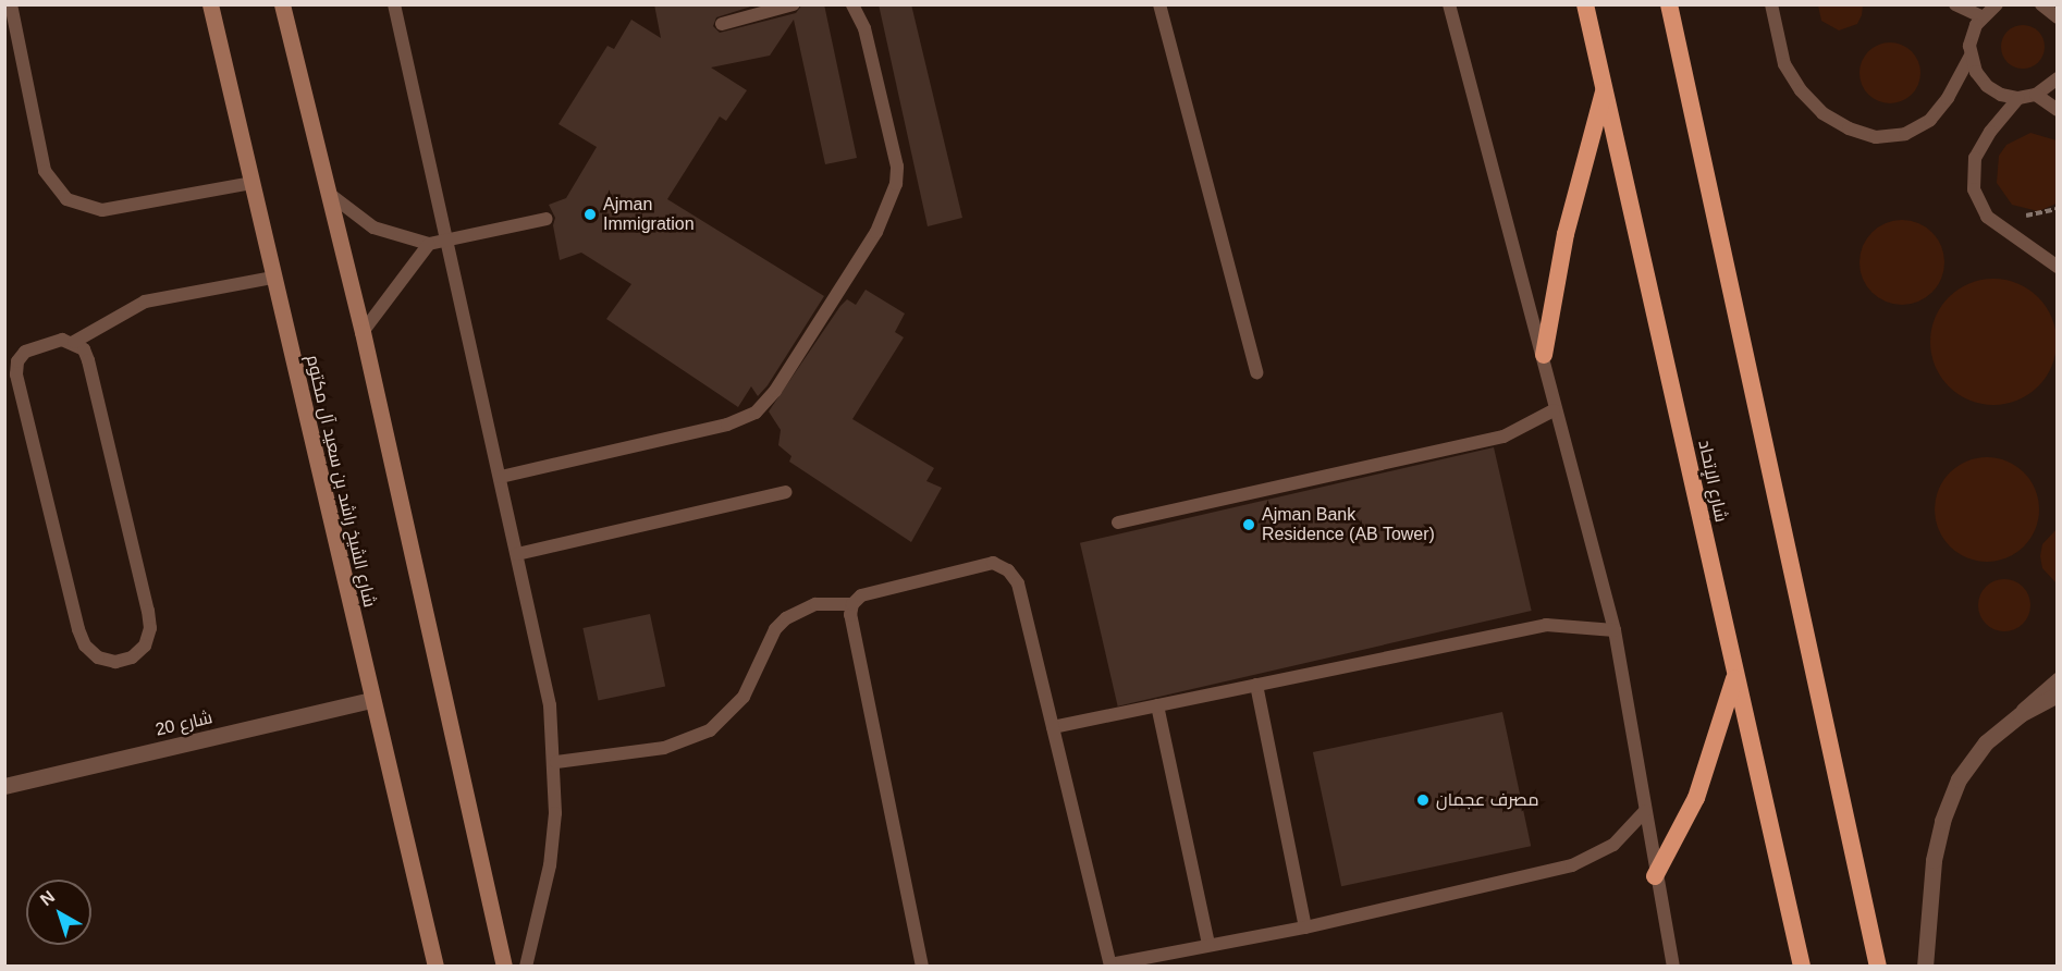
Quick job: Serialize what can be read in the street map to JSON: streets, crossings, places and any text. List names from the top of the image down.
{
  "streets": {
    "highway": ["شارع الإتحاد"],
    "main road": ["شارع الشيخ راشد بن سعيد آل مكتوم"],
    "street": ["شارع 20"]
  },
  "crossings": [
    ["شارع الشيخ راشد بن سعيد آل مكتوم", "شارع 20"]
  ],
  "places": ["Ajman Immigration", "Ajman Bank Residence (AB Tower)", "مصرف عجمان"],
  "north": "top left"
}
